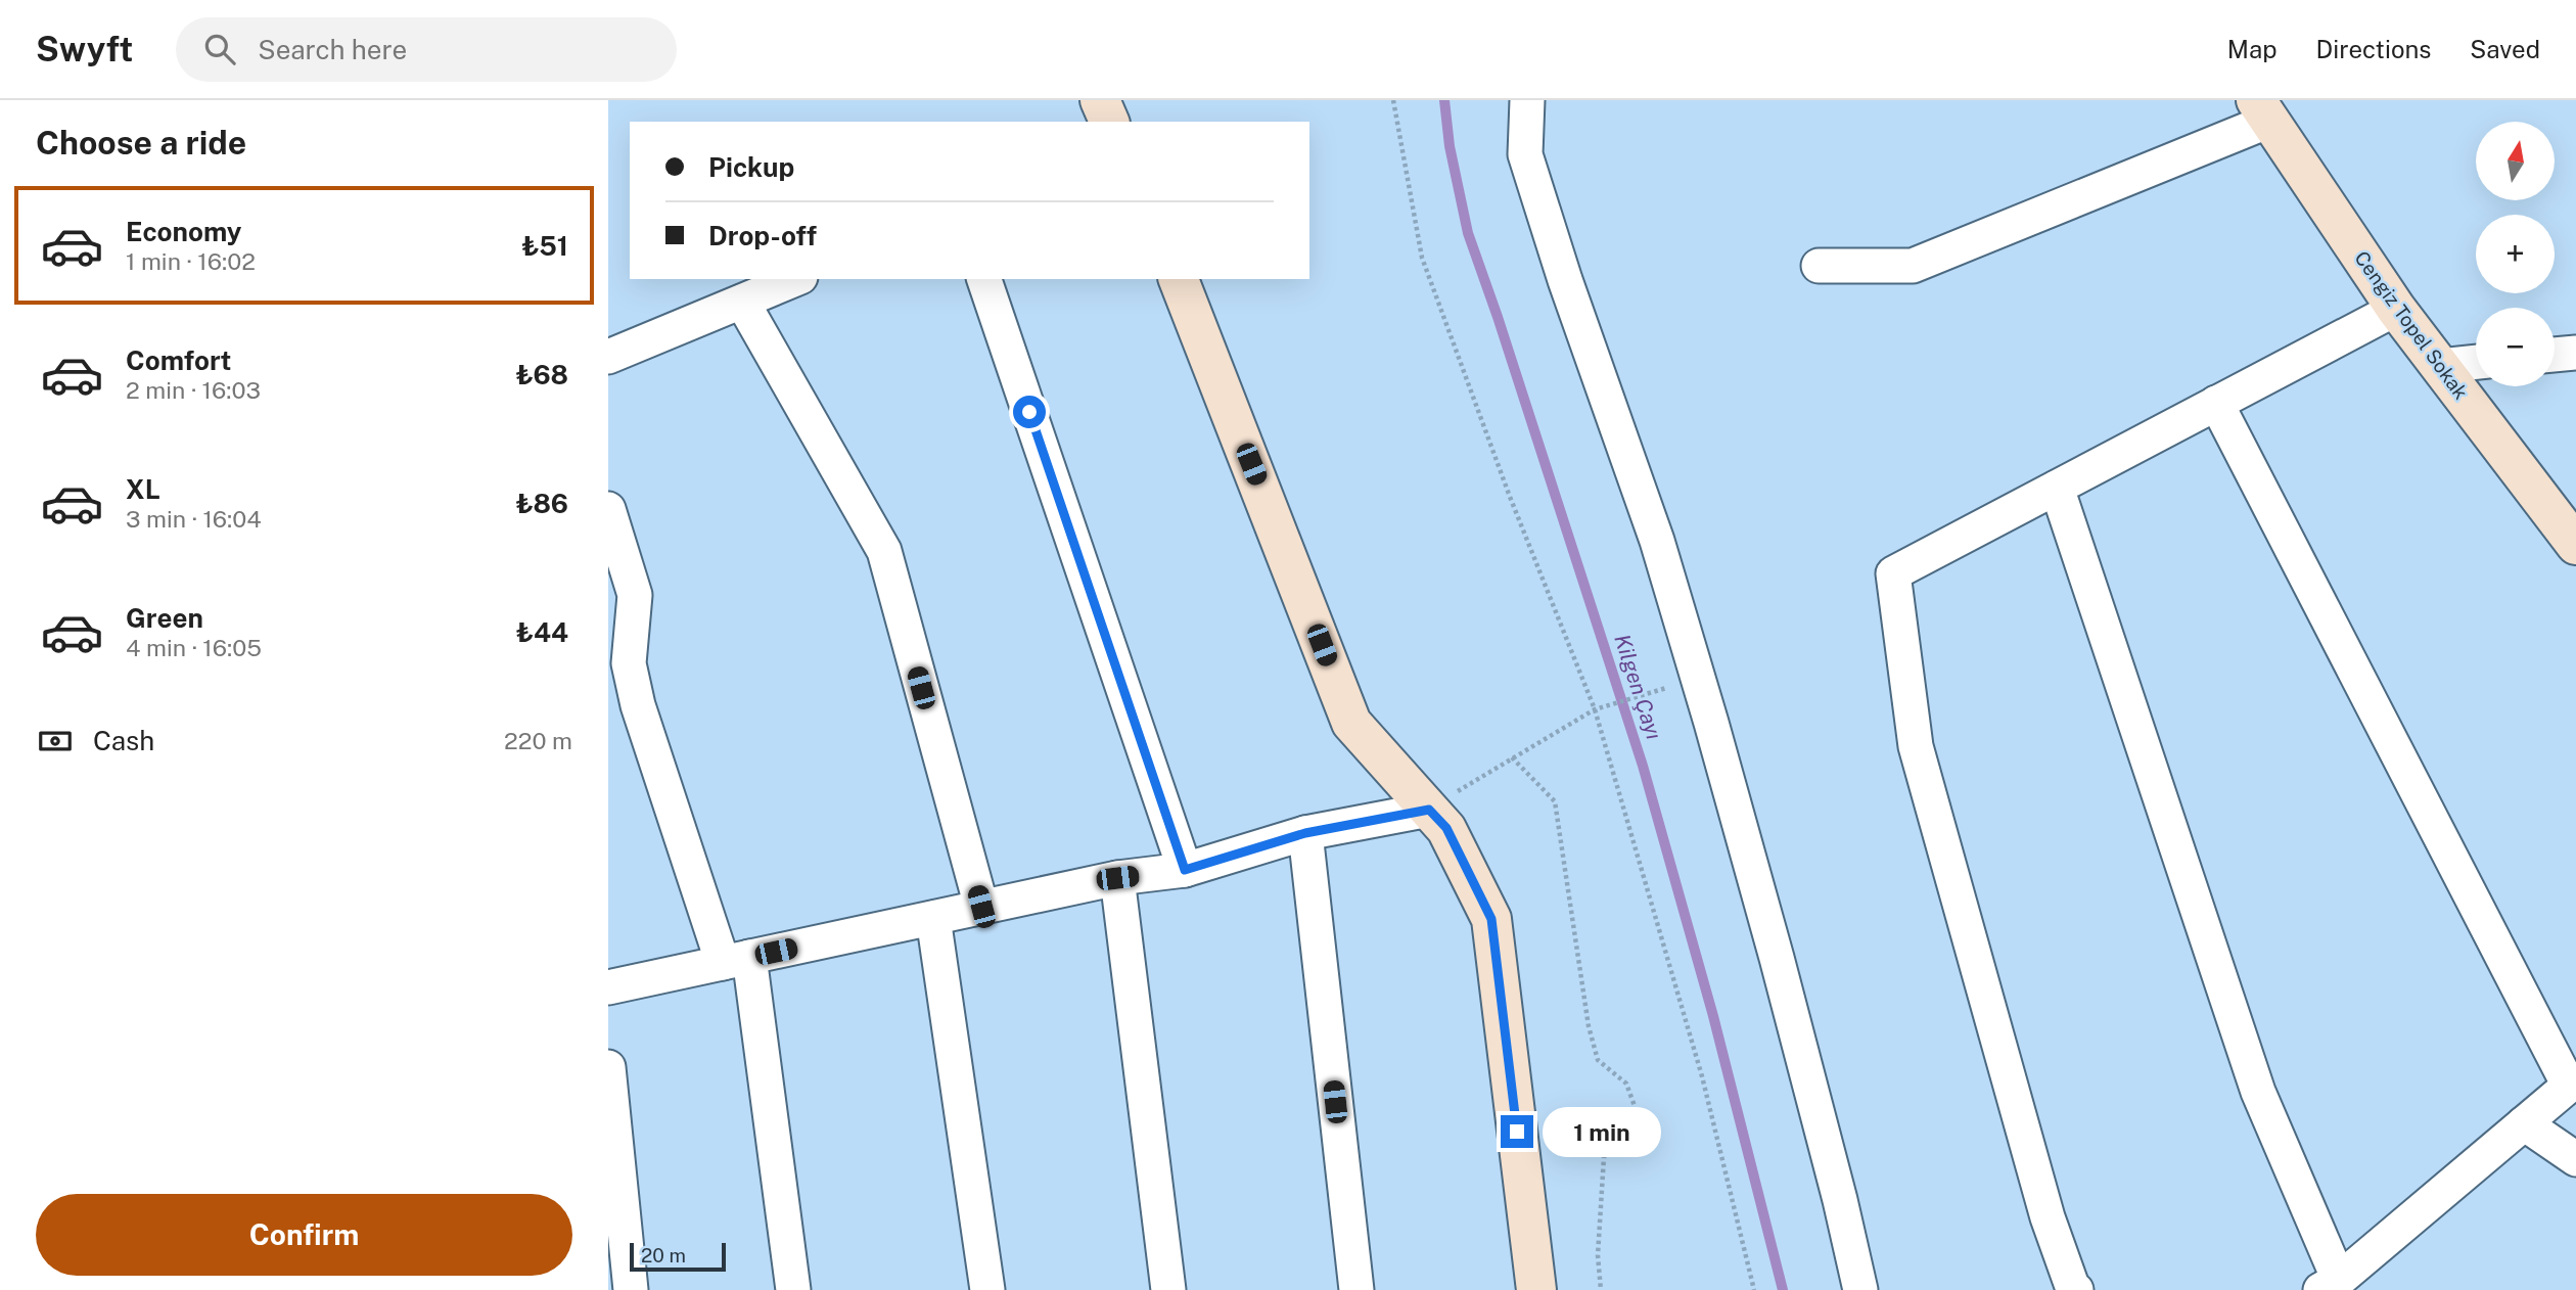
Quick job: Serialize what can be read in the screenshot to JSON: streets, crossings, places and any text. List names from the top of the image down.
{
  "streets": {
    "street": ["Cengiz Topel Sokak"]
  },
  "water": ["Kilgen Çayı"],
  "scale_bar": "20 m",
  "north": "top",
  "page": {
    "header": "Swyft",
    "search": "Search here",
    "nav": ["Map", "Directions", "Saved"],
    "heading": "Choose a ride",
    "map_buttons": ["+", "−"],
    "banner": ["Pickup", "Drop-off"],
    "list": [
      {
        "name": "Economy",
        "note": "1 min · 16:02",
        "value": "₺51"
      },
      {
        "name": "Comfort",
        "note": "2 min · 16:03",
        "value": "₺68"
      },
      {
        "name": "XL",
        "note": "3 min · 16:04",
        "value": "₺86"
      },
      {
        "name": "Green",
        "note": "4 min · 16:05",
        "value": "₺44"
      }
    ],
    "pay": ["Cash", "220 m"],
    "bubble": "1 min",
    "buttons": "Confirm",
    "scale": "20 m"
  }
}
